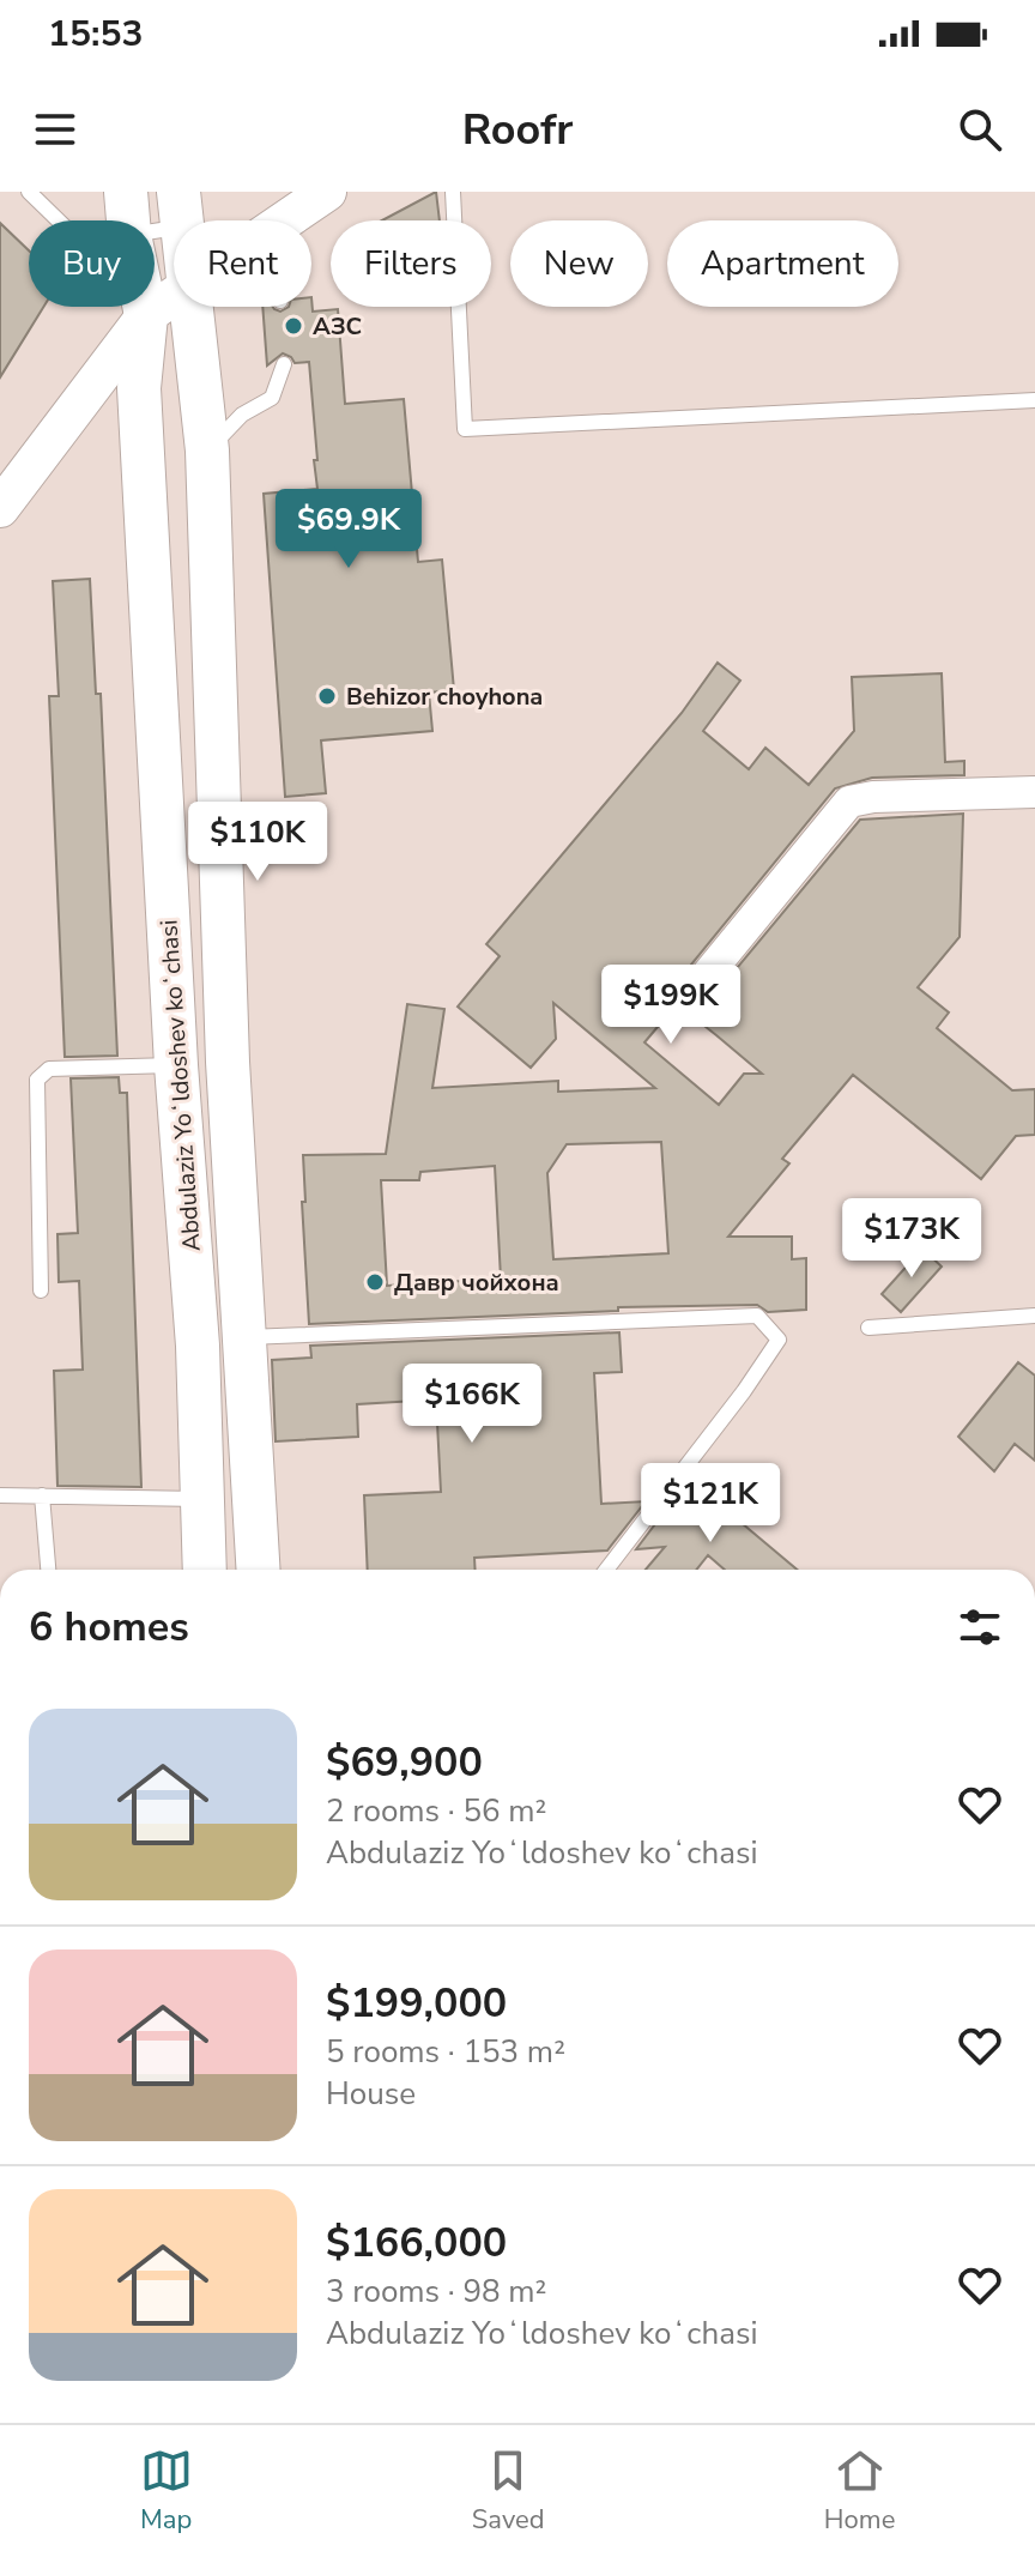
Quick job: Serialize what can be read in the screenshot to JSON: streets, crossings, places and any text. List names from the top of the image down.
{
  "streets": {
    "main road": ["Abdulaziz Yoʻldoshev koʻchasi"]
  },
  "places": ["АЗС", "Behizor choyhona", "Давр чойхона"],
  "page": {
    "status": "15:53",
    "header": "Roofr",
    "chip": [
      "Buy",
      "Rent",
      "Filters",
      "New",
      "Apartment"
    ],
    "price": [
      "$69.9K",
      "$110K",
      "$199K",
      "$173K",
      "$166K",
      "$121K"
    ],
    "heading": "6 homes",
    "list": [
      {
        "name": "$69,900",
        "note": "2 rooms · 56 m² · Abdulaziz Yoʻldoshev koʻchasi"
      },
      {
        "name": "$199,000",
        "note": "5 rooms · 153 m² · House"
      },
      {
        "name": "$166,000",
        "note": "3 rooms · 98 m² · Abdulaziz Yoʻldoshev koʻchasi"
      }
    ],
    "tabs": ["Map", "Saved", "Home"]
  }
}
